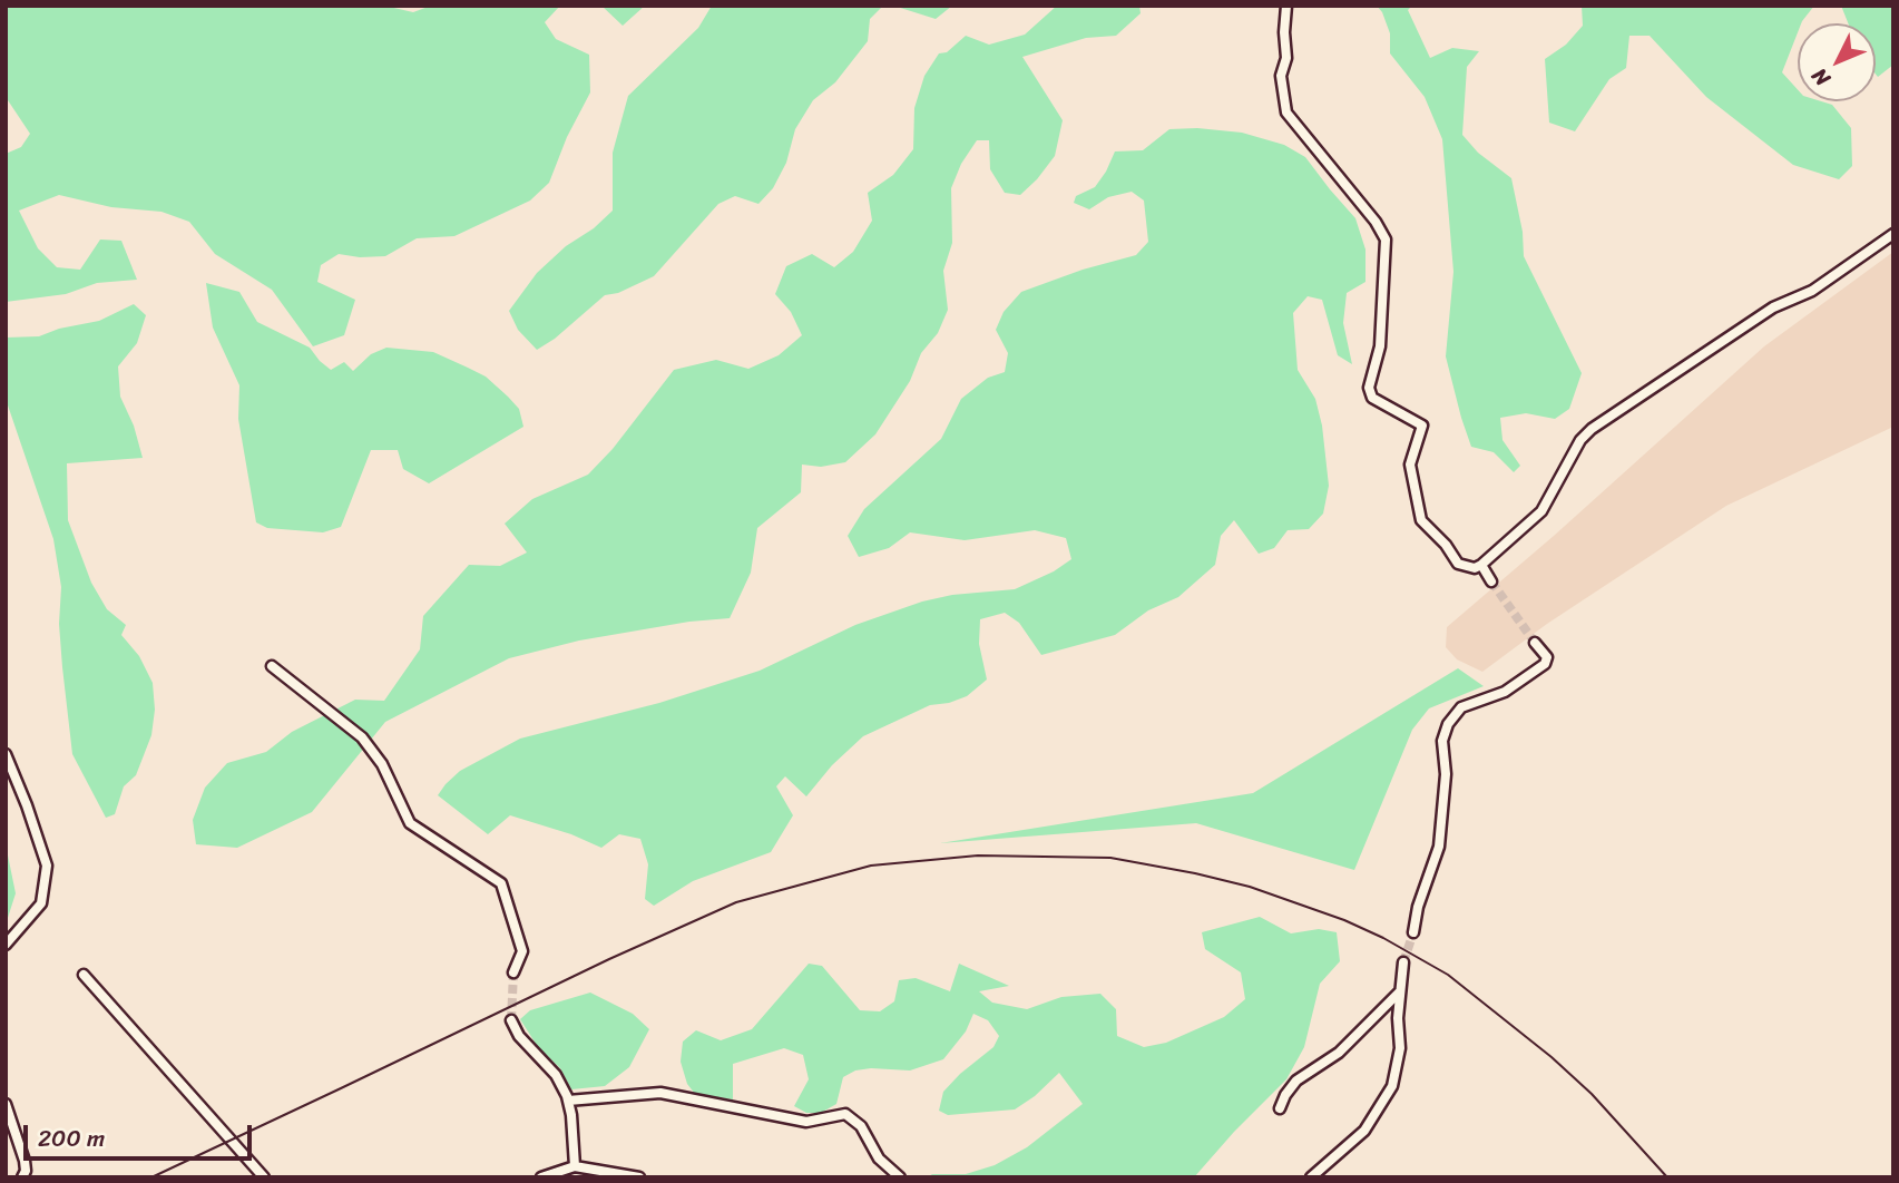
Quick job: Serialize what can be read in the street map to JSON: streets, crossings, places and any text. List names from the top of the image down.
{
  "scale_bar": "200 m",
  "north": "bottom left"
}
